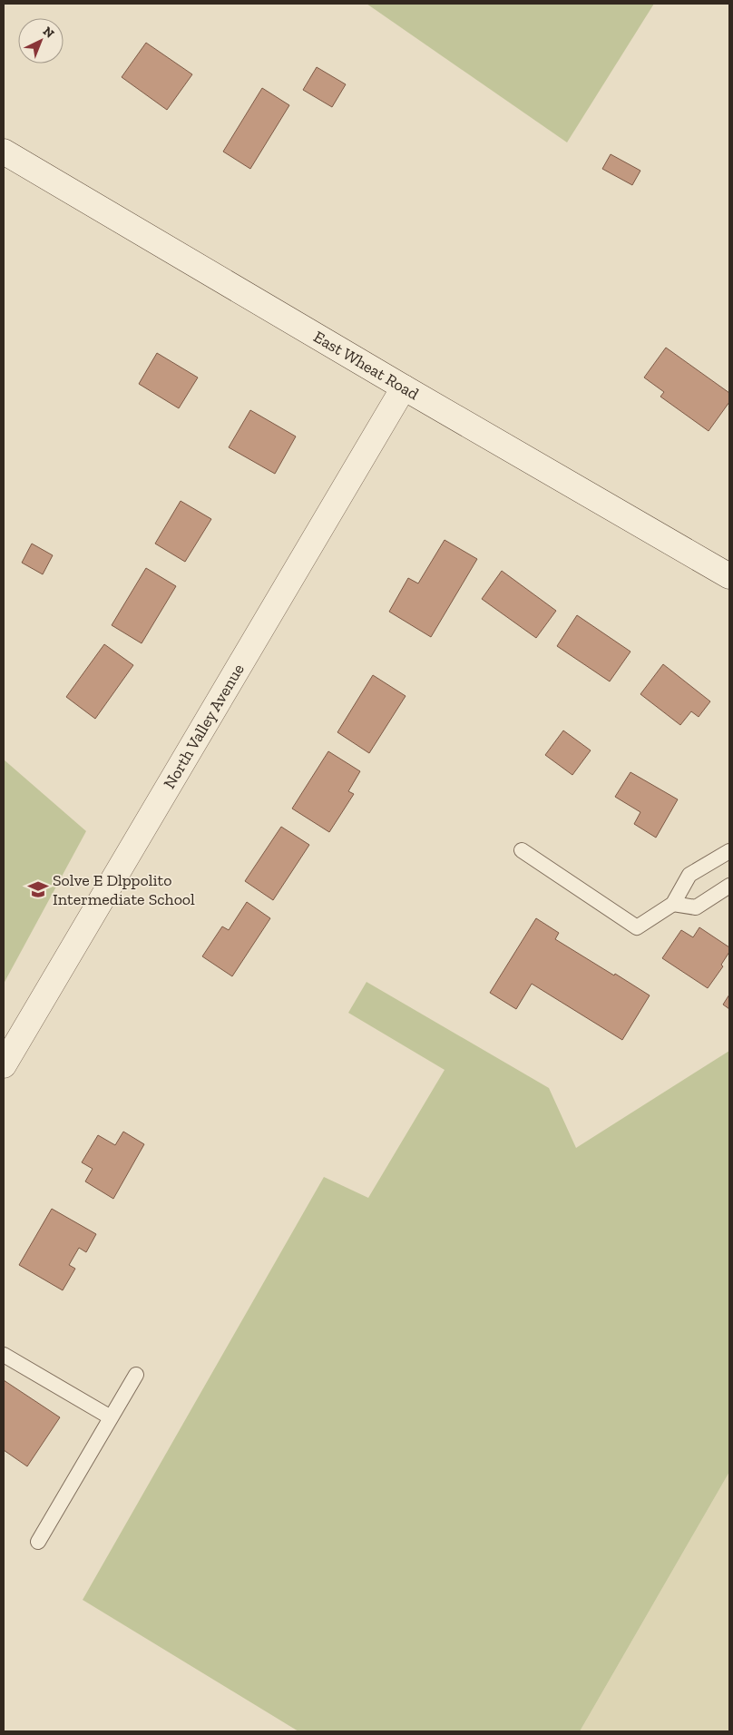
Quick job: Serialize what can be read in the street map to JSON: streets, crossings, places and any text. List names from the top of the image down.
{
  "streets": {
    "street": ["East Wheat Road", "North Valley Avenue"]
  },
  "crossings": [
    ["East Wheat Road", "North Valley Avenue"]
  ],
  "places": {
    "school or university": ["Solve E Dlppolito Intermediate School"]
  },
  "north": "top right"
}
